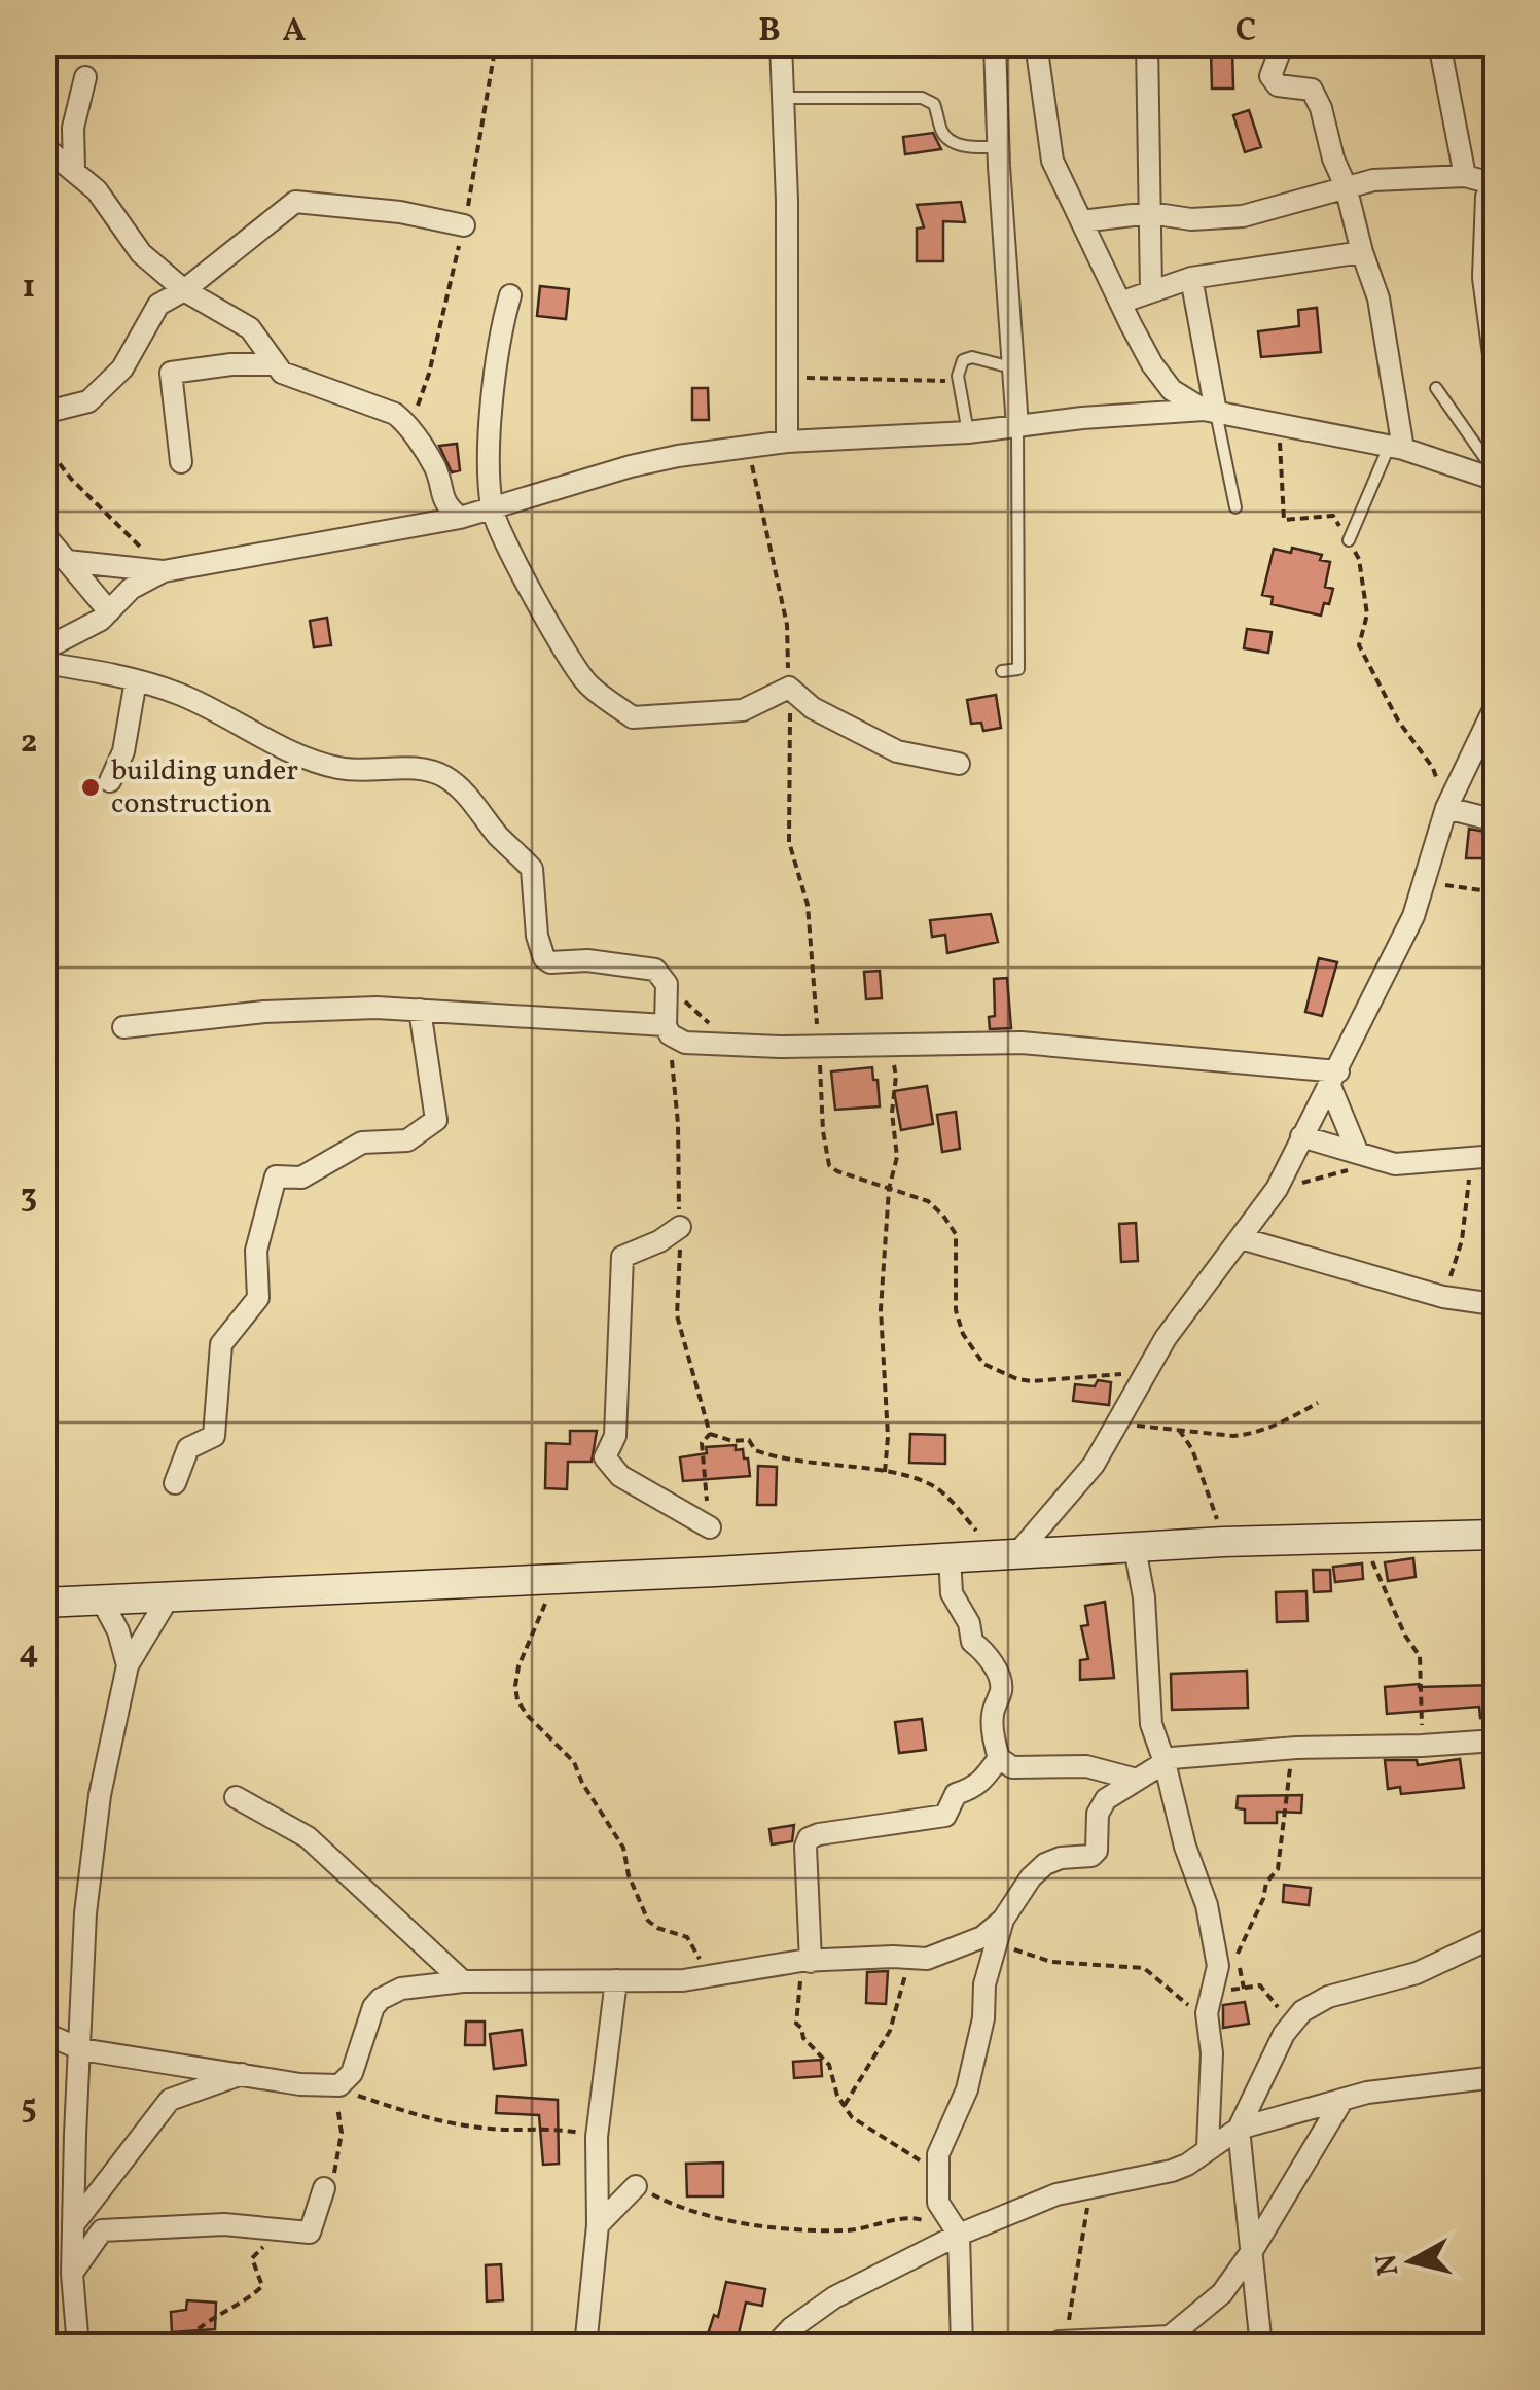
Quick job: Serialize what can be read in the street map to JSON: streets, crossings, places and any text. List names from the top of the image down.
{
  "places": ["building under construction"],
  "north": "left",
  "grid": {
    "columns": ["A", "B", "C"],
    "rows": [
      "1",
      "2",
      "3",
      "4",
      "5"
    ]
  }
}
